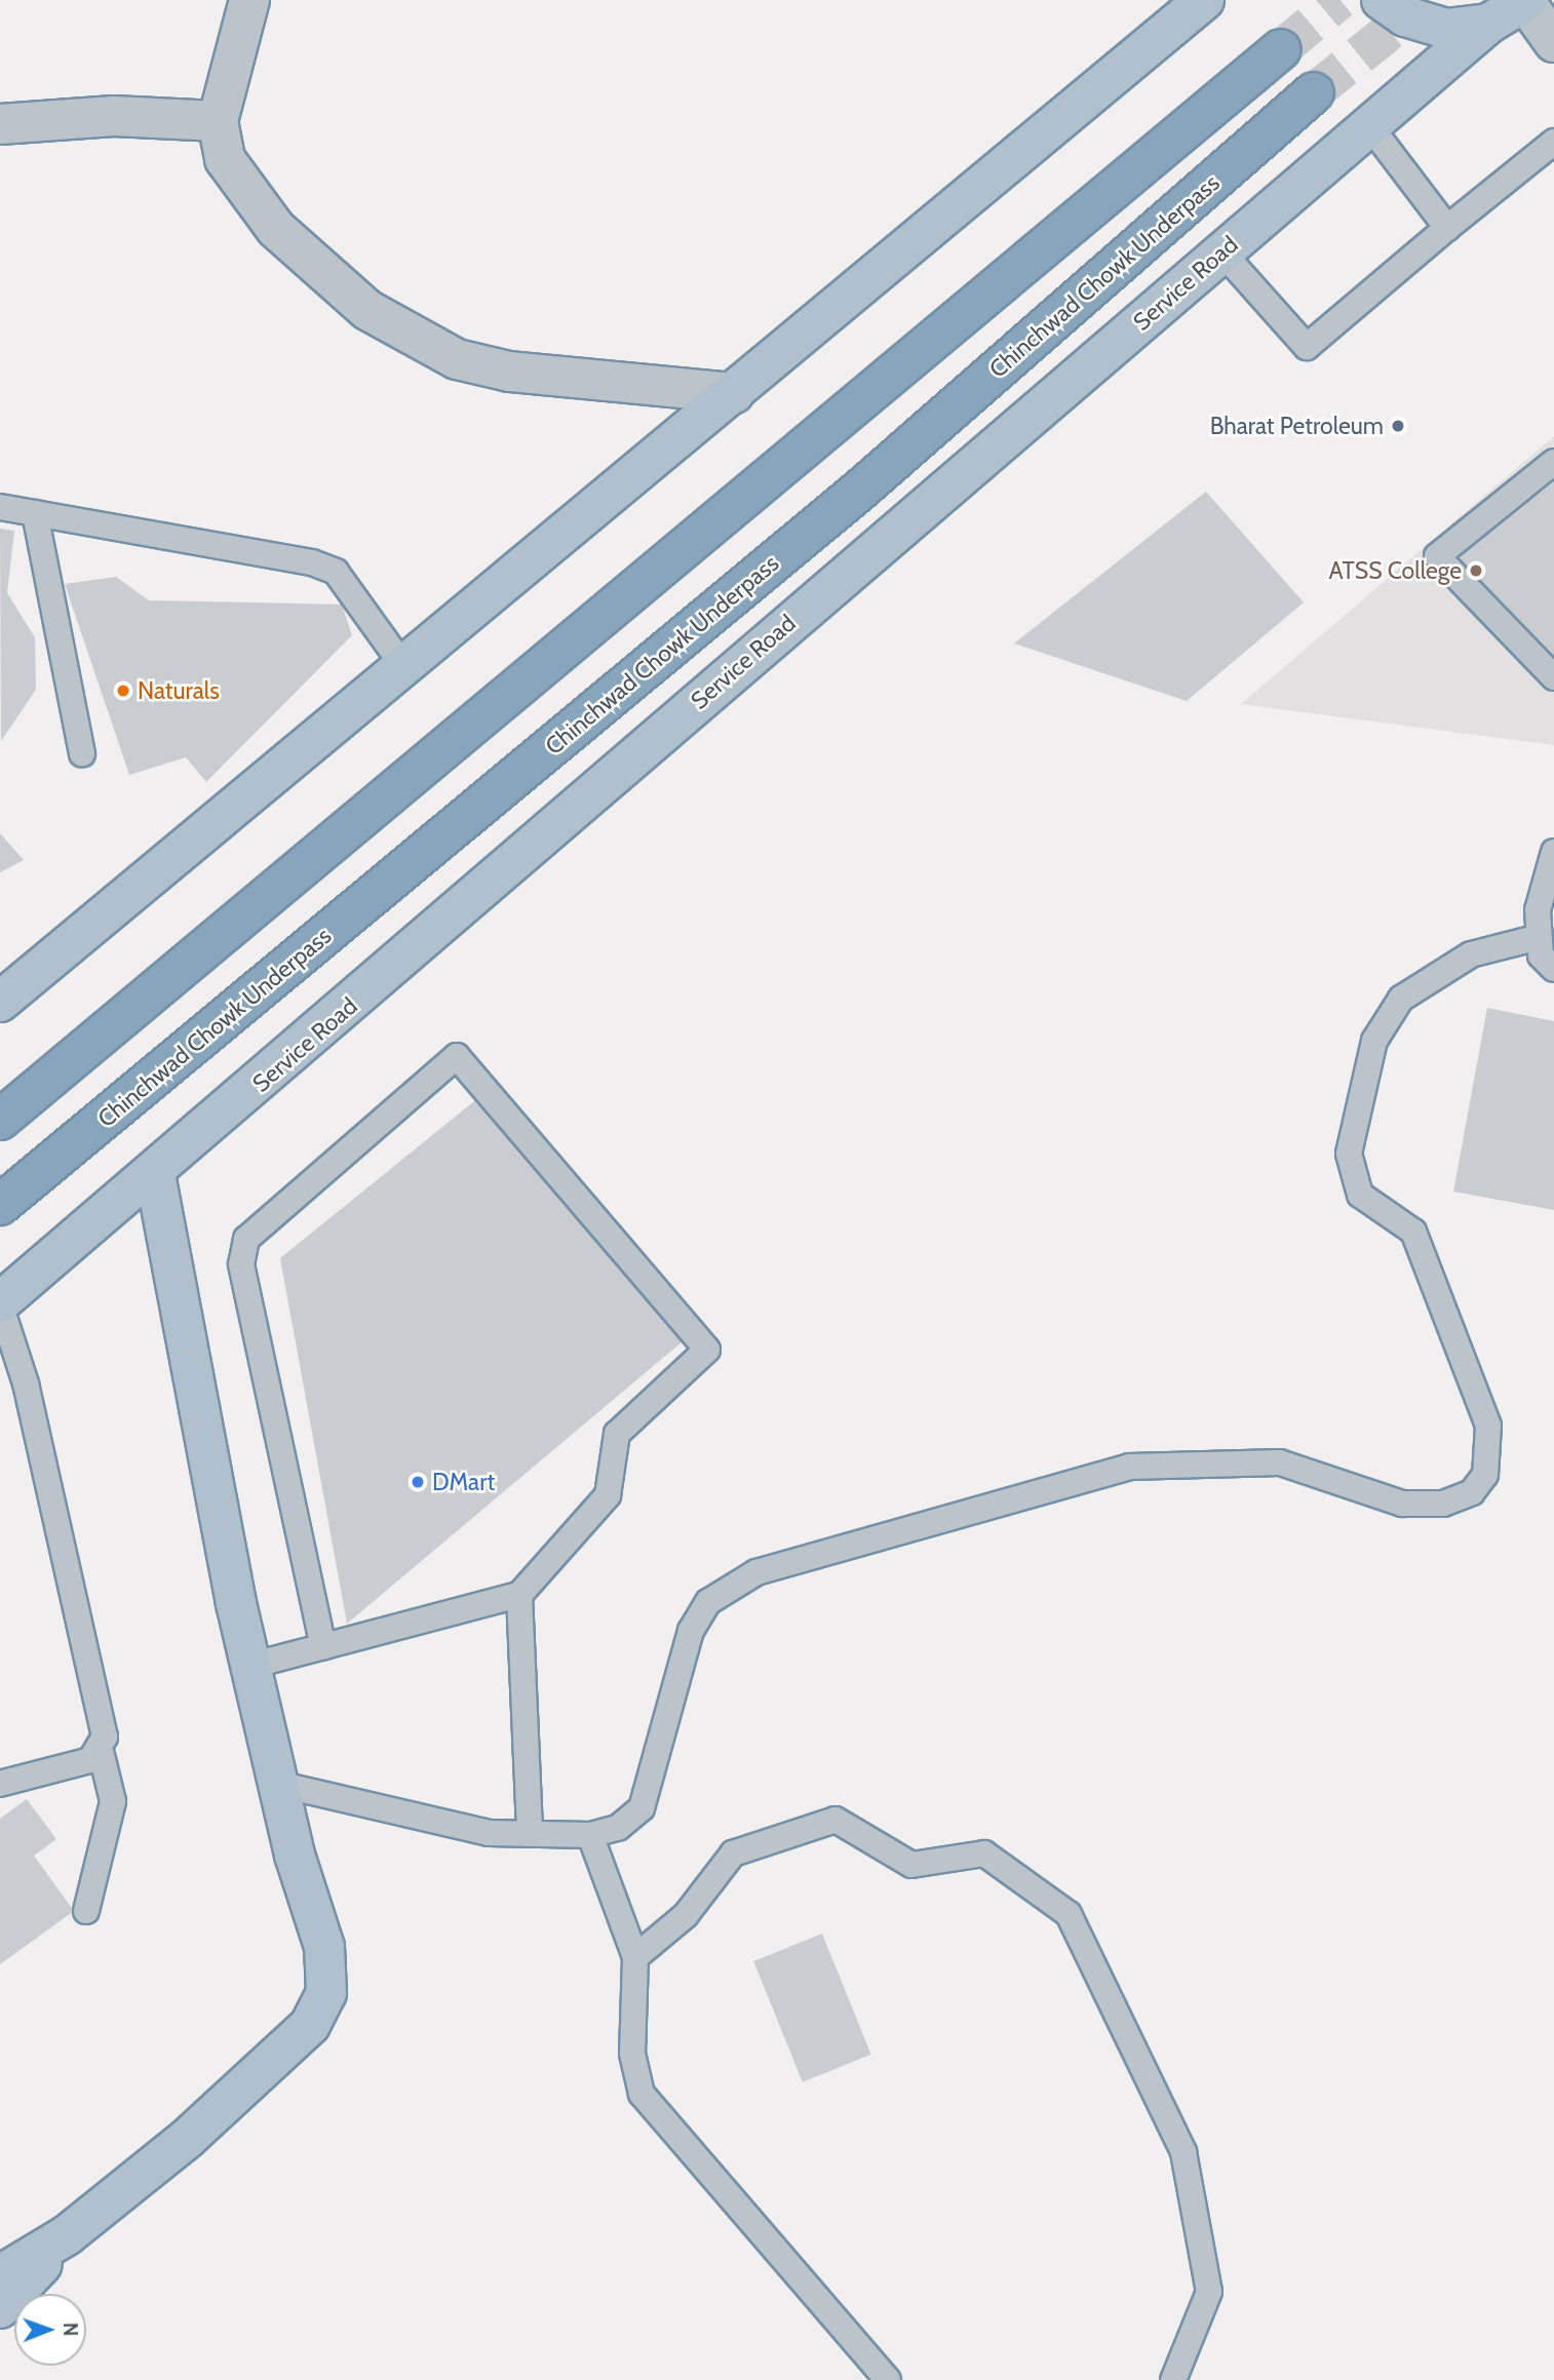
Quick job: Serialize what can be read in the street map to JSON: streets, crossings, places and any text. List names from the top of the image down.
{
  "streets": {
    "highway": ["Chinchwad Chowk Underpass"],
    "main road": ["Service Road"]
  },
  "places": [
    "Bharat Petroleum",
    "ATSS College",
    "Naturals",
    "DMart"
  ],
  "north": "right"
}
